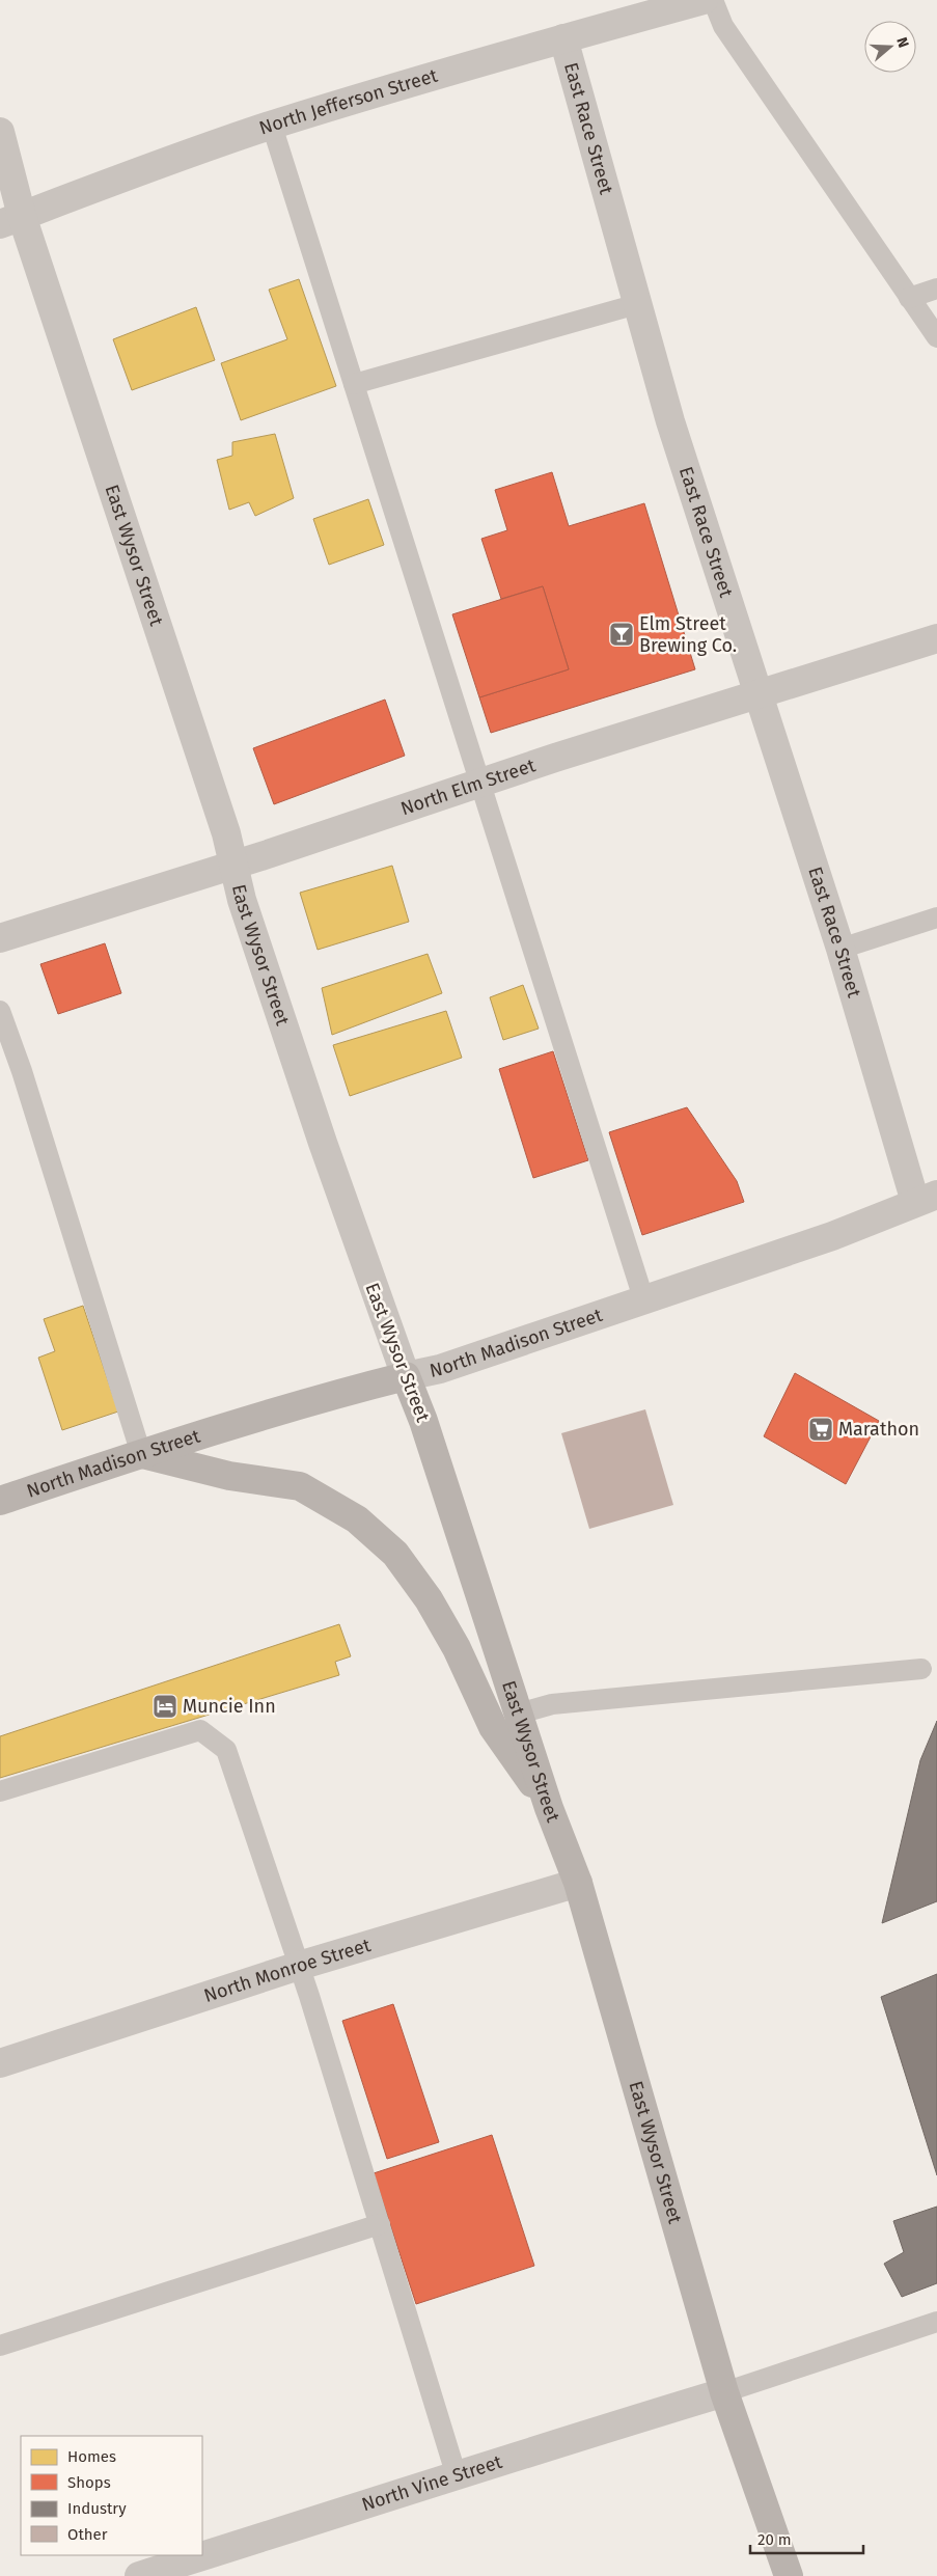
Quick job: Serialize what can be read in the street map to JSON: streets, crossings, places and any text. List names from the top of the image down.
{
  "streets": {
    "main road": ["East Wysor Street", "North Madison Street"],
    "street": [
      "North Jefferson Street",
      "East Race Street",
      "North Elm Street",
      "North Monroe Street",
      "North Vine Street"
    ]
  },
  "crossings": [
    ["North Jefferson Street", "East Race Street"],
    ["North Jefferson Street", "East Wysor Street"],
    ["East Race Street", "North Elm Street"],
    ["East Race Street", "North Madison Street"],
    ["East Wysor Street", "North Elm Street"],
    ["East Wysor Street", "North Madison Street"],
    ["East Wysor Street", "North Monroe Street"],
    ["East Wysor Street", "North Vine Street"]
  ],
  "places": {
    "bar": ["Elm Street Brewing Co."],
    "supermarket": ["Marathon"],
    "hotel": ["Muncie Inn"]
  },
  "legend": [
    "Homes",
    "Shops",
    "Industry",
    "Other"
  ],
  "scale_bar": "20 m",
  "north": "right"
}
